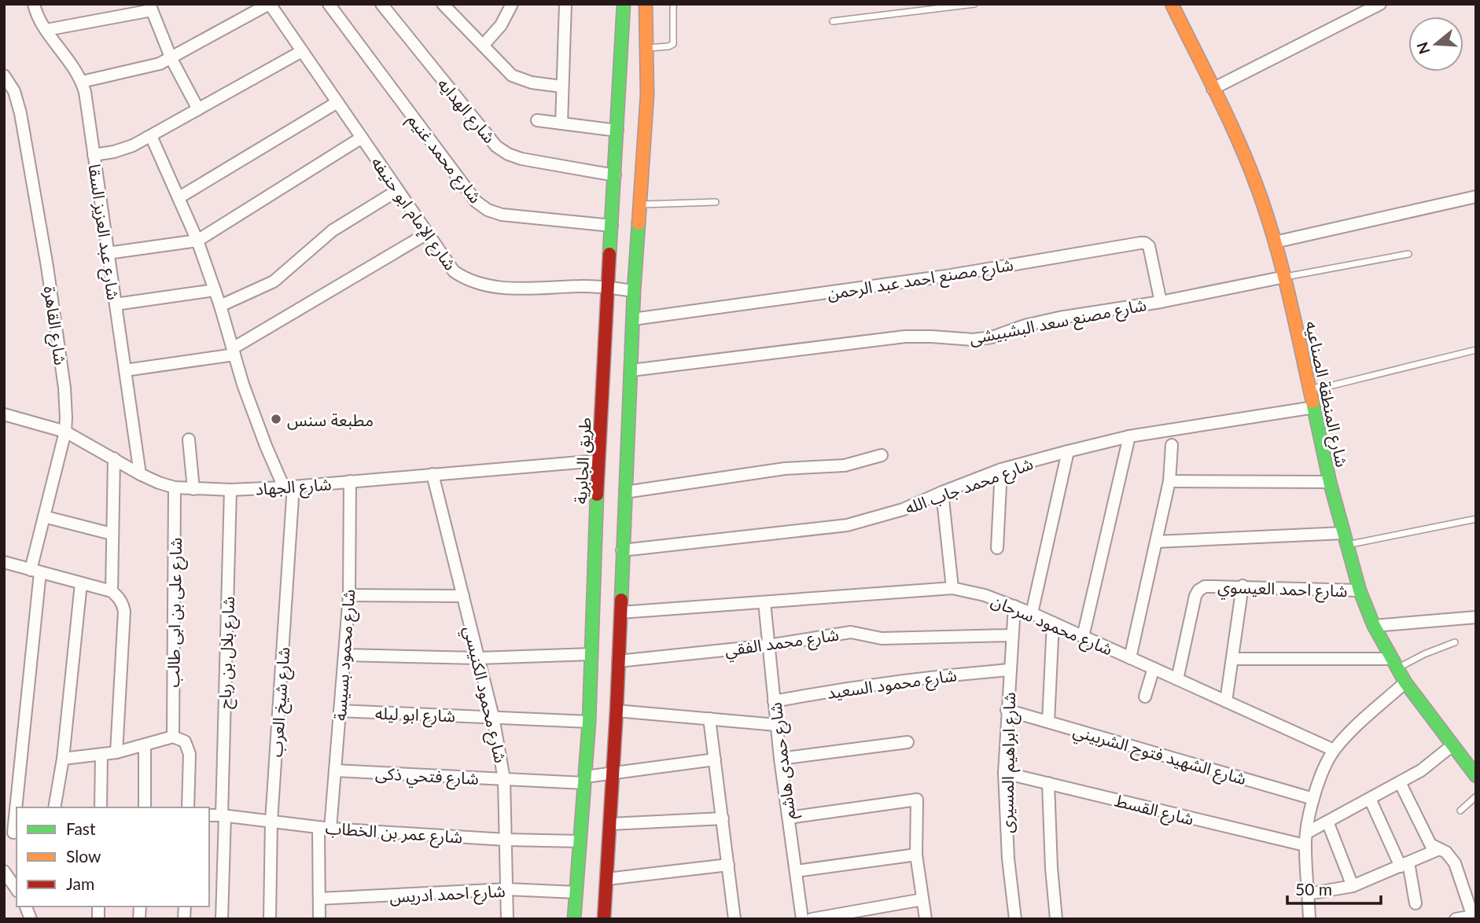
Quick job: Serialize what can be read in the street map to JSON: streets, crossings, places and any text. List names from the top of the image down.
{
  "streets": {
    "street": [
      "شارع الهدايه",
      "شارع محمد غنيم",
      "شارع الإمام ابو حنيفه",
      "شارع عبد العزيز السقا",
      "شارع مصنع احمد عبد الرحمن",
      "شارع مصنع سعد البشبيشى",
      "شارع القاهرة",
      "شارع المنطقة الصناعيه",
      "طريق الجابرية",
      "شارع محمد جاب الله",
      "شارع الجهاد",
      "شارع احمد العيسوي",
      "شارع على بن ابى طالب",
      "شارع محمود سرحان",
      "شارع محمد الفقي",
      "شارع بلال بن رباح",
      "شارع محمود بسيسة",
      "شارع محمود السعيد",
      "شارع محمود الكنيسي",
      "شارع شيخ العرب",
      "شارع ابو ليله",
      "شارع الشهيد فتوح الشربيني",
      "شارع حمدى هاشم",
      "شارع ابراهيم المسيرى",
      "شارع فتحي ذكى",
      "شارع القسط",
      "شارع عمر بن الخطاب",
      "شارع احمد ادريس"
    ]
  },
  "crossings": [
    ["شارع الهدايه", "طريق الجابرية"],
    ["شارع محمد غنيم", "طريق الجابرية"],
    ["شارع الإمام ابو حنيفه", "طريق الجابرية"],
    ["شارع عبد العزيز السقا", "شارع الجهاد"],
    ["شارع مصنع احمد عبد الرحمن", "شارع مصنع سعد البشبيشى"],
    ["شارع مصنع سعد البشبيشى", "شارع المنطقة الصناعيه"],
    ["شارع القاهرة", "شارع الجهاد"],
    ["شارع المنطقة الصناعيه", "شارع محمد جاب الله"],
    ["شارع المنطقة الصناعيه", "شارع احمد العيسوي"],
    ["طريق الجابرية", "شارع الجهاد"],
    ["طريق الجابرية", "شارع ابو ليله"],
    ["طريق الجابرية", "شارع فتحي ذكى"],
    ["طريق الجابرية", "شارع عمر بن الخطاب"],
    ["طريق الجابرية", "شارع احمد ادريس"],
    ["شارع الجهاد", "شارع على بن ابى طالب"],
    ["شارع الجهاد", "شارع بلال بن رباح"],
    ["شارع الجهاد", "شارع محمود بسيسة"],
    ["شارع الجهاد", "شارع محمود الكنيسي"],
    ["شارع الجهاد", "شارع شيخ العرب"],
    ["شارع احمد العيسوي", "شارع محمود سرحان"],
    ["شارع محمود سرحان", "شارع حمدى هاشم"],
    ["شارع محمود سرحان", "شارع ابراهيم المسيرى"],
    ["شارع محمد الفقي", "شارع حمدى هاشم"],
    ["شارع محمد الفقي", "شارع ابراهيم المسيرى"],
    ["شارع بلال بن رباح", "شارع عمر بن الخطاب"],
    ["شارع محمود بسيسة", "شارع ابو ليله"],
    ["شارع محمود بسيسة", "شارع فتحي ذكى"],
    ["شارع محمود بسيسة", "شارع عمر بن الخطاب"],
    ["شارع محمود بسيسة", "شارع احمد ادريس"],
    ["شارع محمود السعيد", "شارع حمدى هاشم"],
    ["شارع محمود السعيد", "شارع ابراهيم المسيرى"],
    ["شارع محمود الكنيسي", "شارع ابو ليله"],
    ["شارع محمود الكنيسي", "شارع فتحي ذكى"],
    ["شارع محمود الكنيسي", "شارع عمر بن الخطاب"],
    ["شارع محمود الكنيسي", "شارع احمد ادريس"],
    ["شارع شيخ العرب", "شارع عمر بن الخطاب"],
    ["شارع الشهيد فتوح الشربيني", "شارع ابراهيم المسيرى"],
    ["شارع ابراهيم المسيرى", "شارع القسط"]
  ],
  "places": ["مطبعة سنس"],
  "legend": ["Fast", "Slow", "Jam"],
  "scale_bar": "50 m",
  "north": "left"
}
